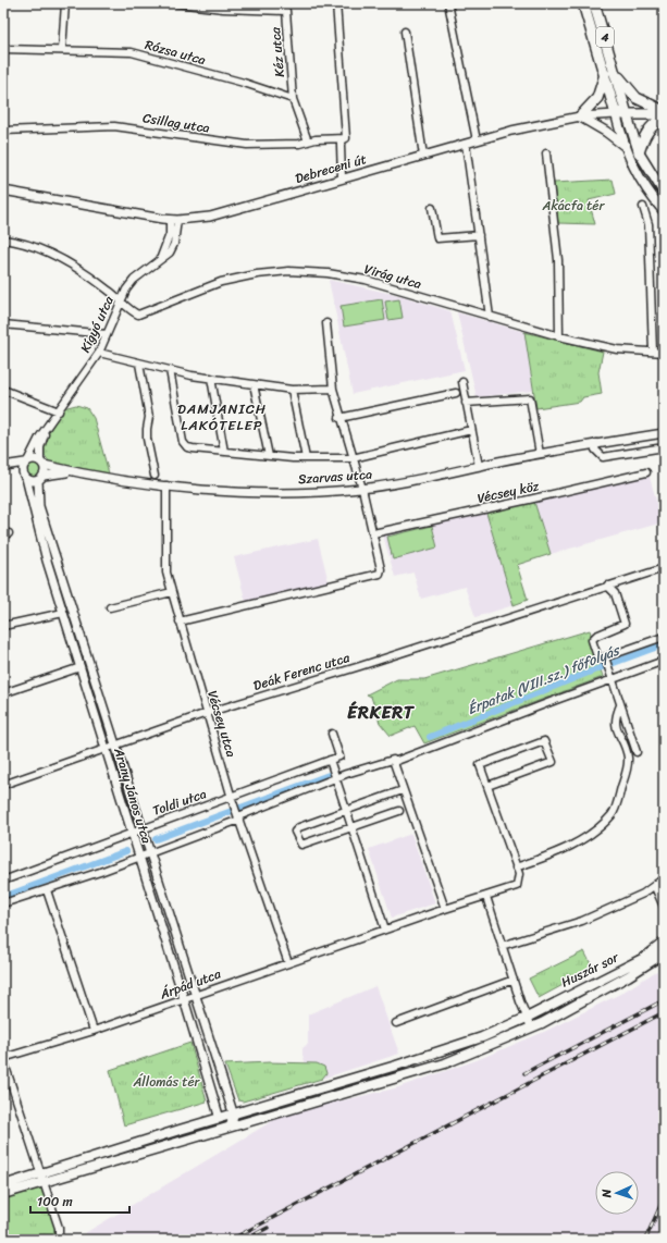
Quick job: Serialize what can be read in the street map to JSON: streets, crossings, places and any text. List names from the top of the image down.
{
  "streets": {
    "main road": ["4", "Debreceni út", "Huszár sor"],
    "street": [
      "Rózsa utca",
      "Kéz utca",
      "Csillag utca",
      "Virág utca",
      "Kígyó utca",
      "Szarvas utca",
      "Vécsey köz",
      "Deák Ferenc utca",
      "Vécsey utca",
      "Arany János utca",
      "Toldi utca",
      "Árpád utca"
    ]
  },
  "crossings": [
    ["4", "Debreceni út"],
    ["Rózsa utca", "Kéz utca"],
    ["Debreceni út", "Kígyó utca"],
    ["Virág utca", "Kígyó utca"],
    ["Kígyó utca", "Szarvas utca"],
    ["Kígyó utca", "Arany János utca"],
    ["Szarvas utca", "Vécsey utca"],
    ["Szarvas utca", "Arany János utca"],
    ["Deák Ferenc utca", "Vécsey utca"],
    ["Deák Ferenc utca", "Arany János utca"],
    ["Vécsey utca", "Toldi utca"],
    ["Vécsey utca", "Árpád utca"],
    ["Arany János utca", "Toldi utca"],
    ["Arany János utca", "Árpád utca"]
  ],
  "districts": ["DAMJANICH LAKÓTELEP", "ÉRKERT"],
  "water": ["Érpatak (VIII.sz.) főfolyás"],
  "parks": ["Akácfa tér", "Állomás tér"],
  "scale_bar": "100 m",
  "north": "left"
}
